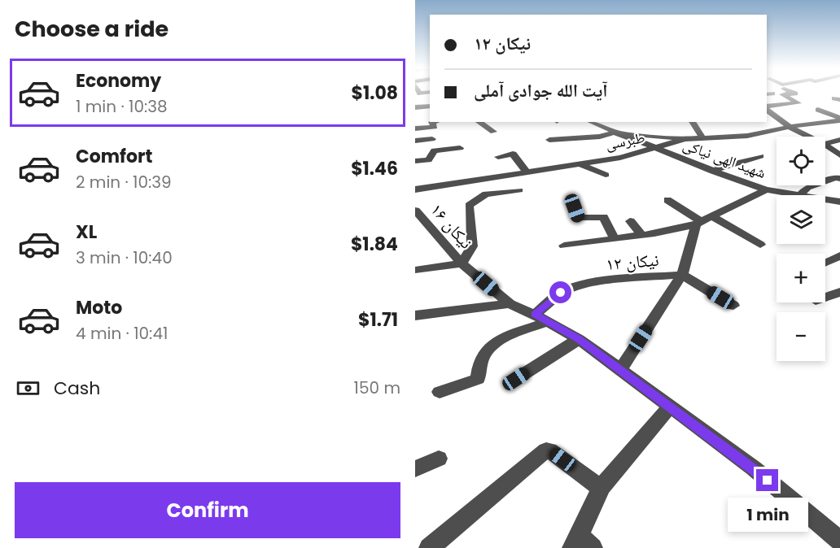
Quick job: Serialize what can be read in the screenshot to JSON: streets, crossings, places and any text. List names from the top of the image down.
{
  "streets": {
    "street": [
      "طبرسی",
      "شهید الهی نیاکی",
      "نیکان ۱۶",
      "نیکان ۱۲"
    ]
  },
  "crossings": [
    ["طبرسی", "شهید الهی نیاکی"]
  ],
  "page": {
    "heading": "Choose a ride",
    "banner": ["نیکان ۱۲", "آیت الله جوادی آملی"],
    "list": [
      {
        "name": "Economy",
        "note": "1 min · 10:38",
        "value": "$1.08"
      },
      {
        "name": "Comfort",
        "note": "2 min · 10:39",
        "value": "$1.46"
      },
      {
        "name": "XL",
        "note": "3 min · 10:40",
        "value": "$1.84"
      },
      {
        "name": "Moto",
        "note": "4 min · 10:41",
        "value": "$1.71"
      }
    ],
    "map_buttons": ["+", "−"],
    "pay": ["Cash", "150 m"],
    "buttons": "Confirm",
    "bubble": "1 min"
  }
}
